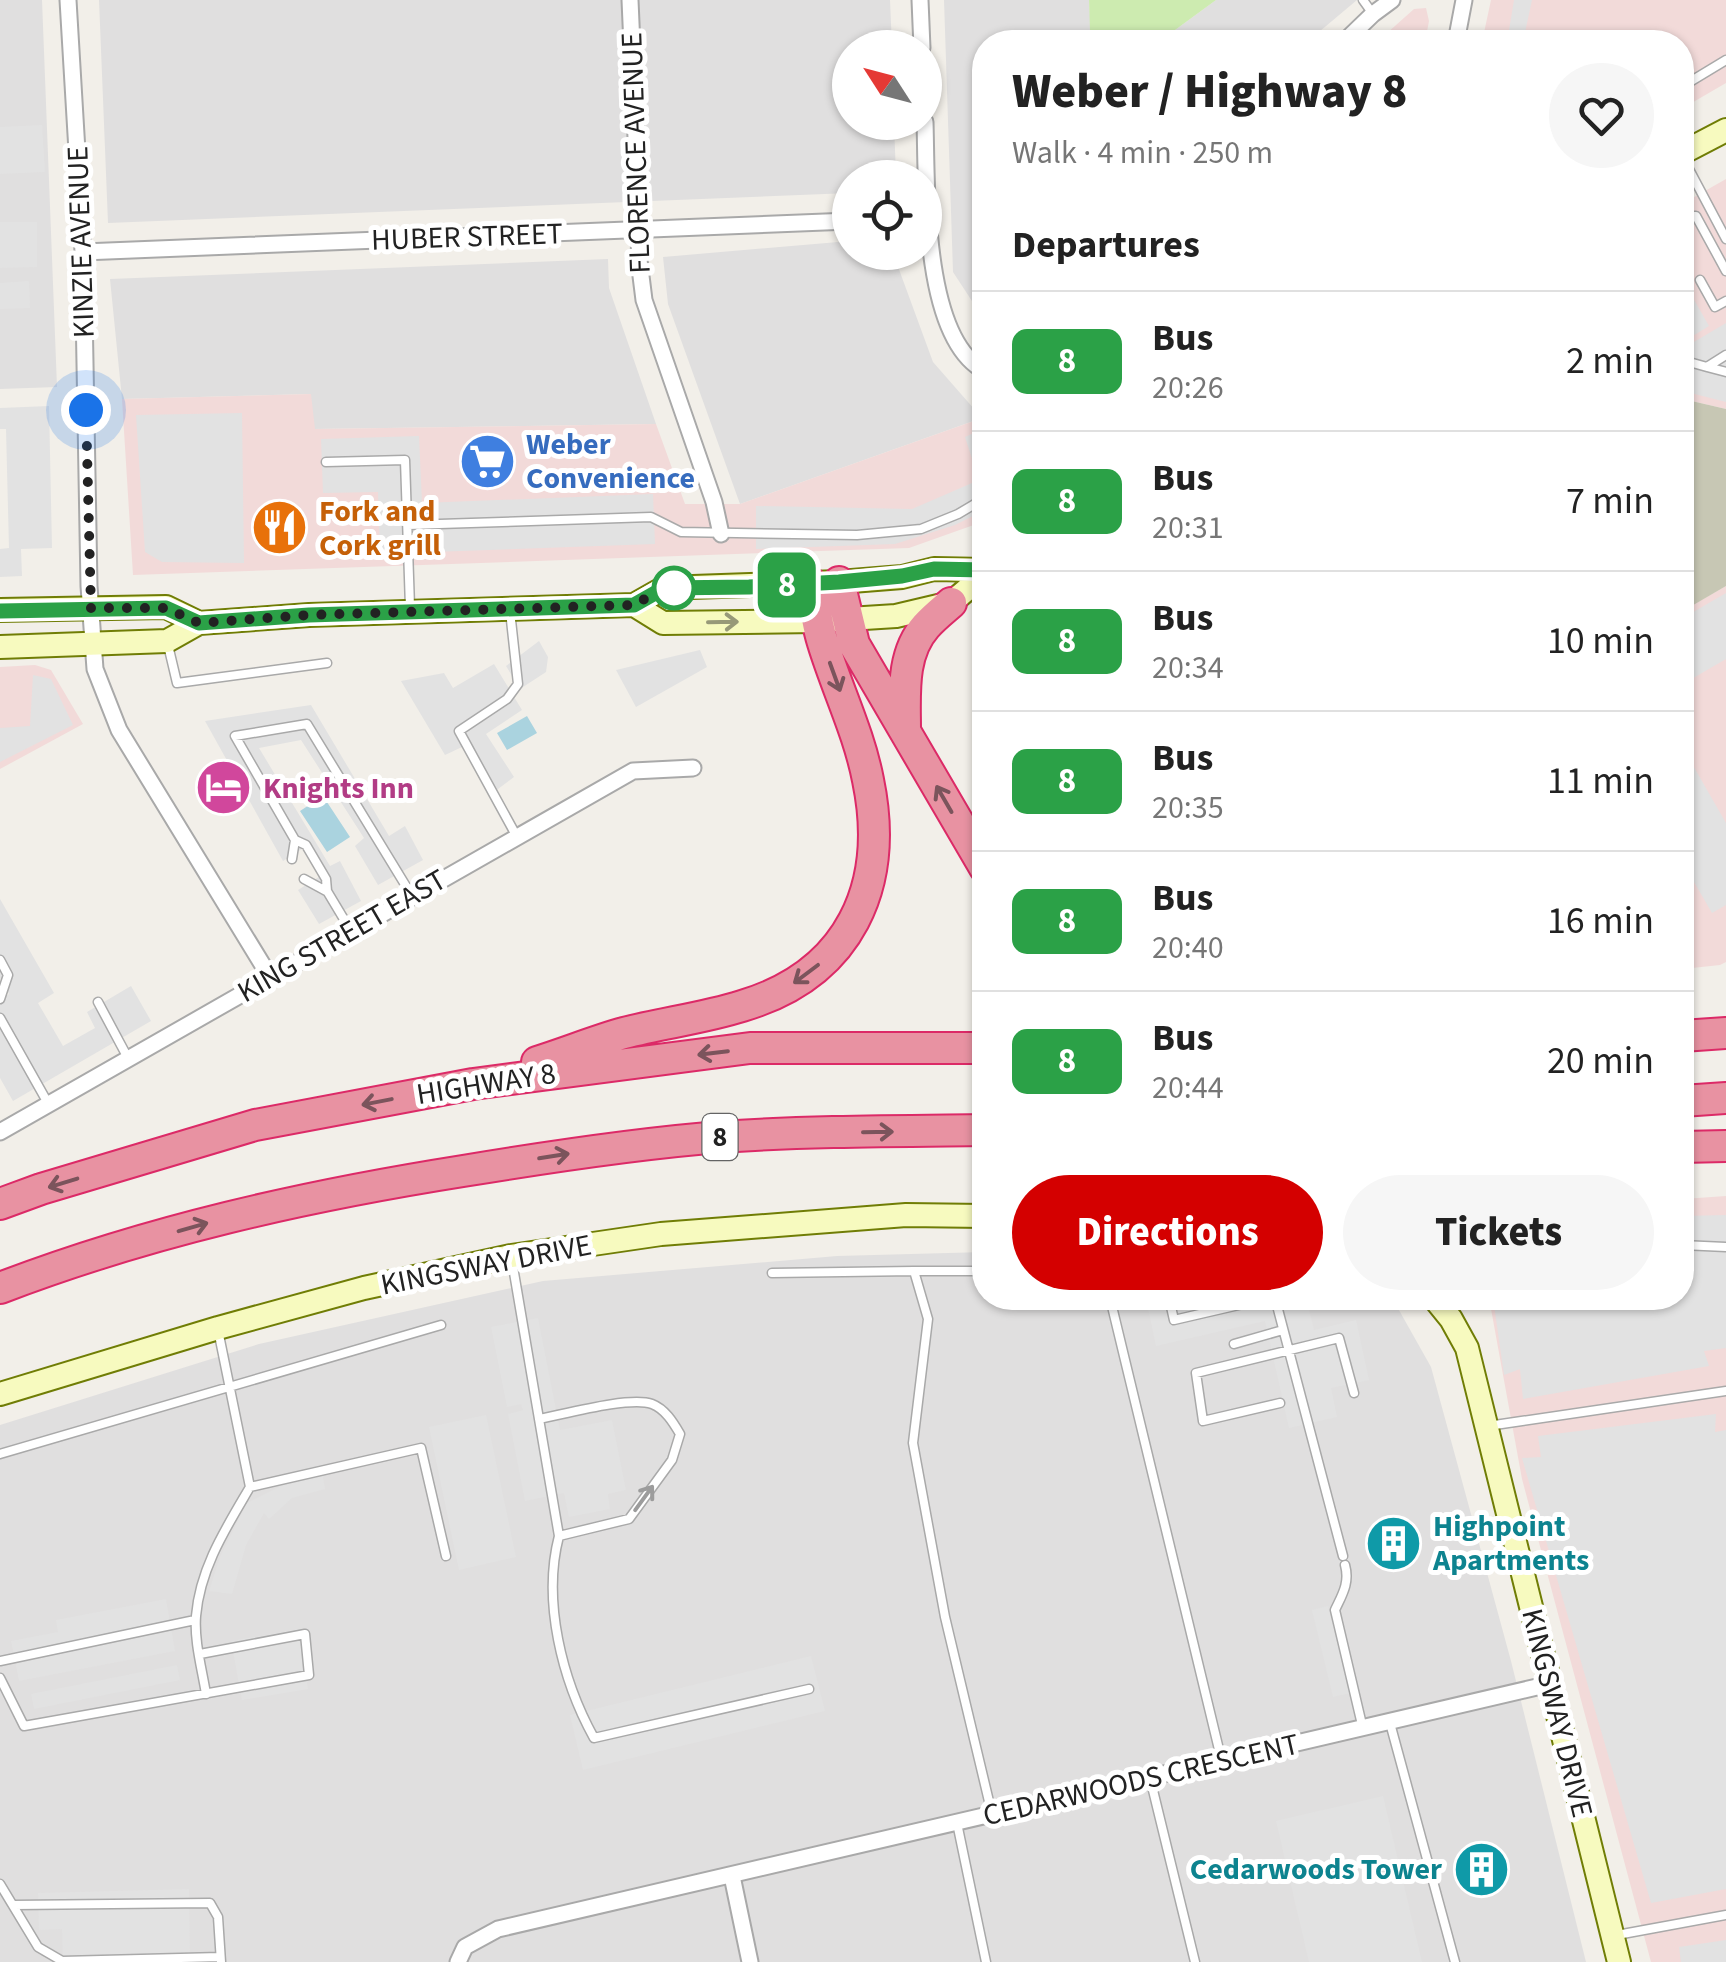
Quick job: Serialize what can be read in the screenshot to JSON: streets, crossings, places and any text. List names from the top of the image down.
{
  "streets": {
    "highway": ["HIGHWAY 8", "8"],
    "street": [
      "FLORENCE AVENUE",
      "HUBER STREET",
      "KINZIE AVENUE",
      "KING STREET EAST",
      "KINGSWAY DRIVE",
      "CEDARWOODS CRESCENT"
    ]
  },
  "crossings": [
    ["FLORENCE AVENUE", "HUBER STREET"],
    ["HUBER STREET", "KINZIE AVENUE"],
    ["KINZIE AVENUE", "KING STREET EAST"],
    ["KINGSWAY DRIVE", "CEDARWOODS CRESCENT"]
  ],
  "places": {
    "supermarket": ["Weber Convenience"],
    "restaurant": ["Fork and Cork grill"],
    "hotel": ["Knights Inn"],
    "building": ["Highpoint Apartments", "Cedarwoods Tower"]
  },
  "lines": ["bus line 8"],
  "north": "top left",
  "page": {
    "on_map": "8",
    "heading": [
      ["Weber / Highway 8", "Walk · 4 min · 250 m"],
      "Departures"
    ],
    "list": [
      {
        "mark": "8",
        "name": "Bus",
        "note": "20:26",
        "value": "2 min"
      },
      {
        "mark": "8",
        "name": "Bus",
        "note": "20:31",
        "value": "7 min"
      },
      {
        "mark": "8",
        "name": "Bus",
        "note": "20:34",
        "value": "10 min"
      },
      {
        "mark": "8",
        "name": "Bus",
        "note": "20:35",
        "value": "11 min"
      },
      {
        "mark": "8",
        "name": "Bus",
        "note": "20:40",
        "value": "16 min"
      },
      {
        "mark": "8",
        "name": "Bus",
        "note": "20:44",
        "value": "20 min"
      }
    ],
    "buttons": ["Directions", "Tickets"]
  }
}
